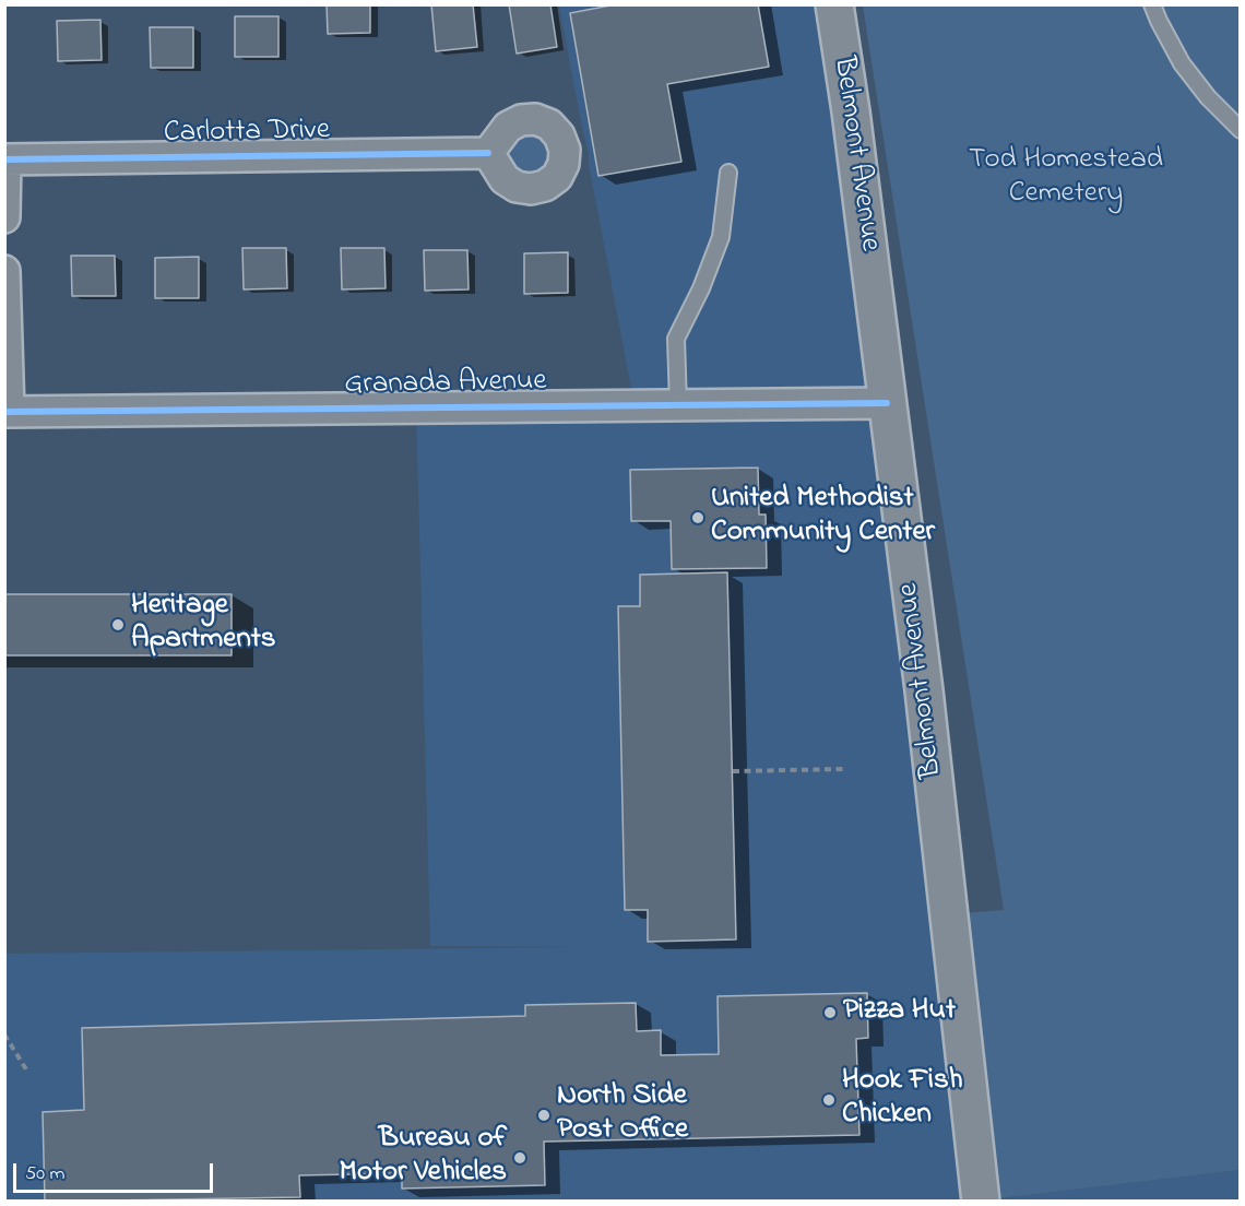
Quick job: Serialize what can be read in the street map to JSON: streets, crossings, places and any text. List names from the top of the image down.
{
  "streets": {
    "main road": ["Belmont Avenue"],
    "street": ["Carlotta Drive", "Granada Avenue"]
  },
  "crossings": [
    ["Belmont Avenue", "Granada Avenue"]
  ],
  "parks": ["Tod Homestead Cemetery"],
  "places": [
    "United Methodist Community Center",
    "Heritage Apartments",
    "Pizza Hut",
    "Hook Fish Chicken",
    "North Side Post Office",
    "Bureau of Motor Vehicles"
  ],
  "scale_bar": "50 m"
}
